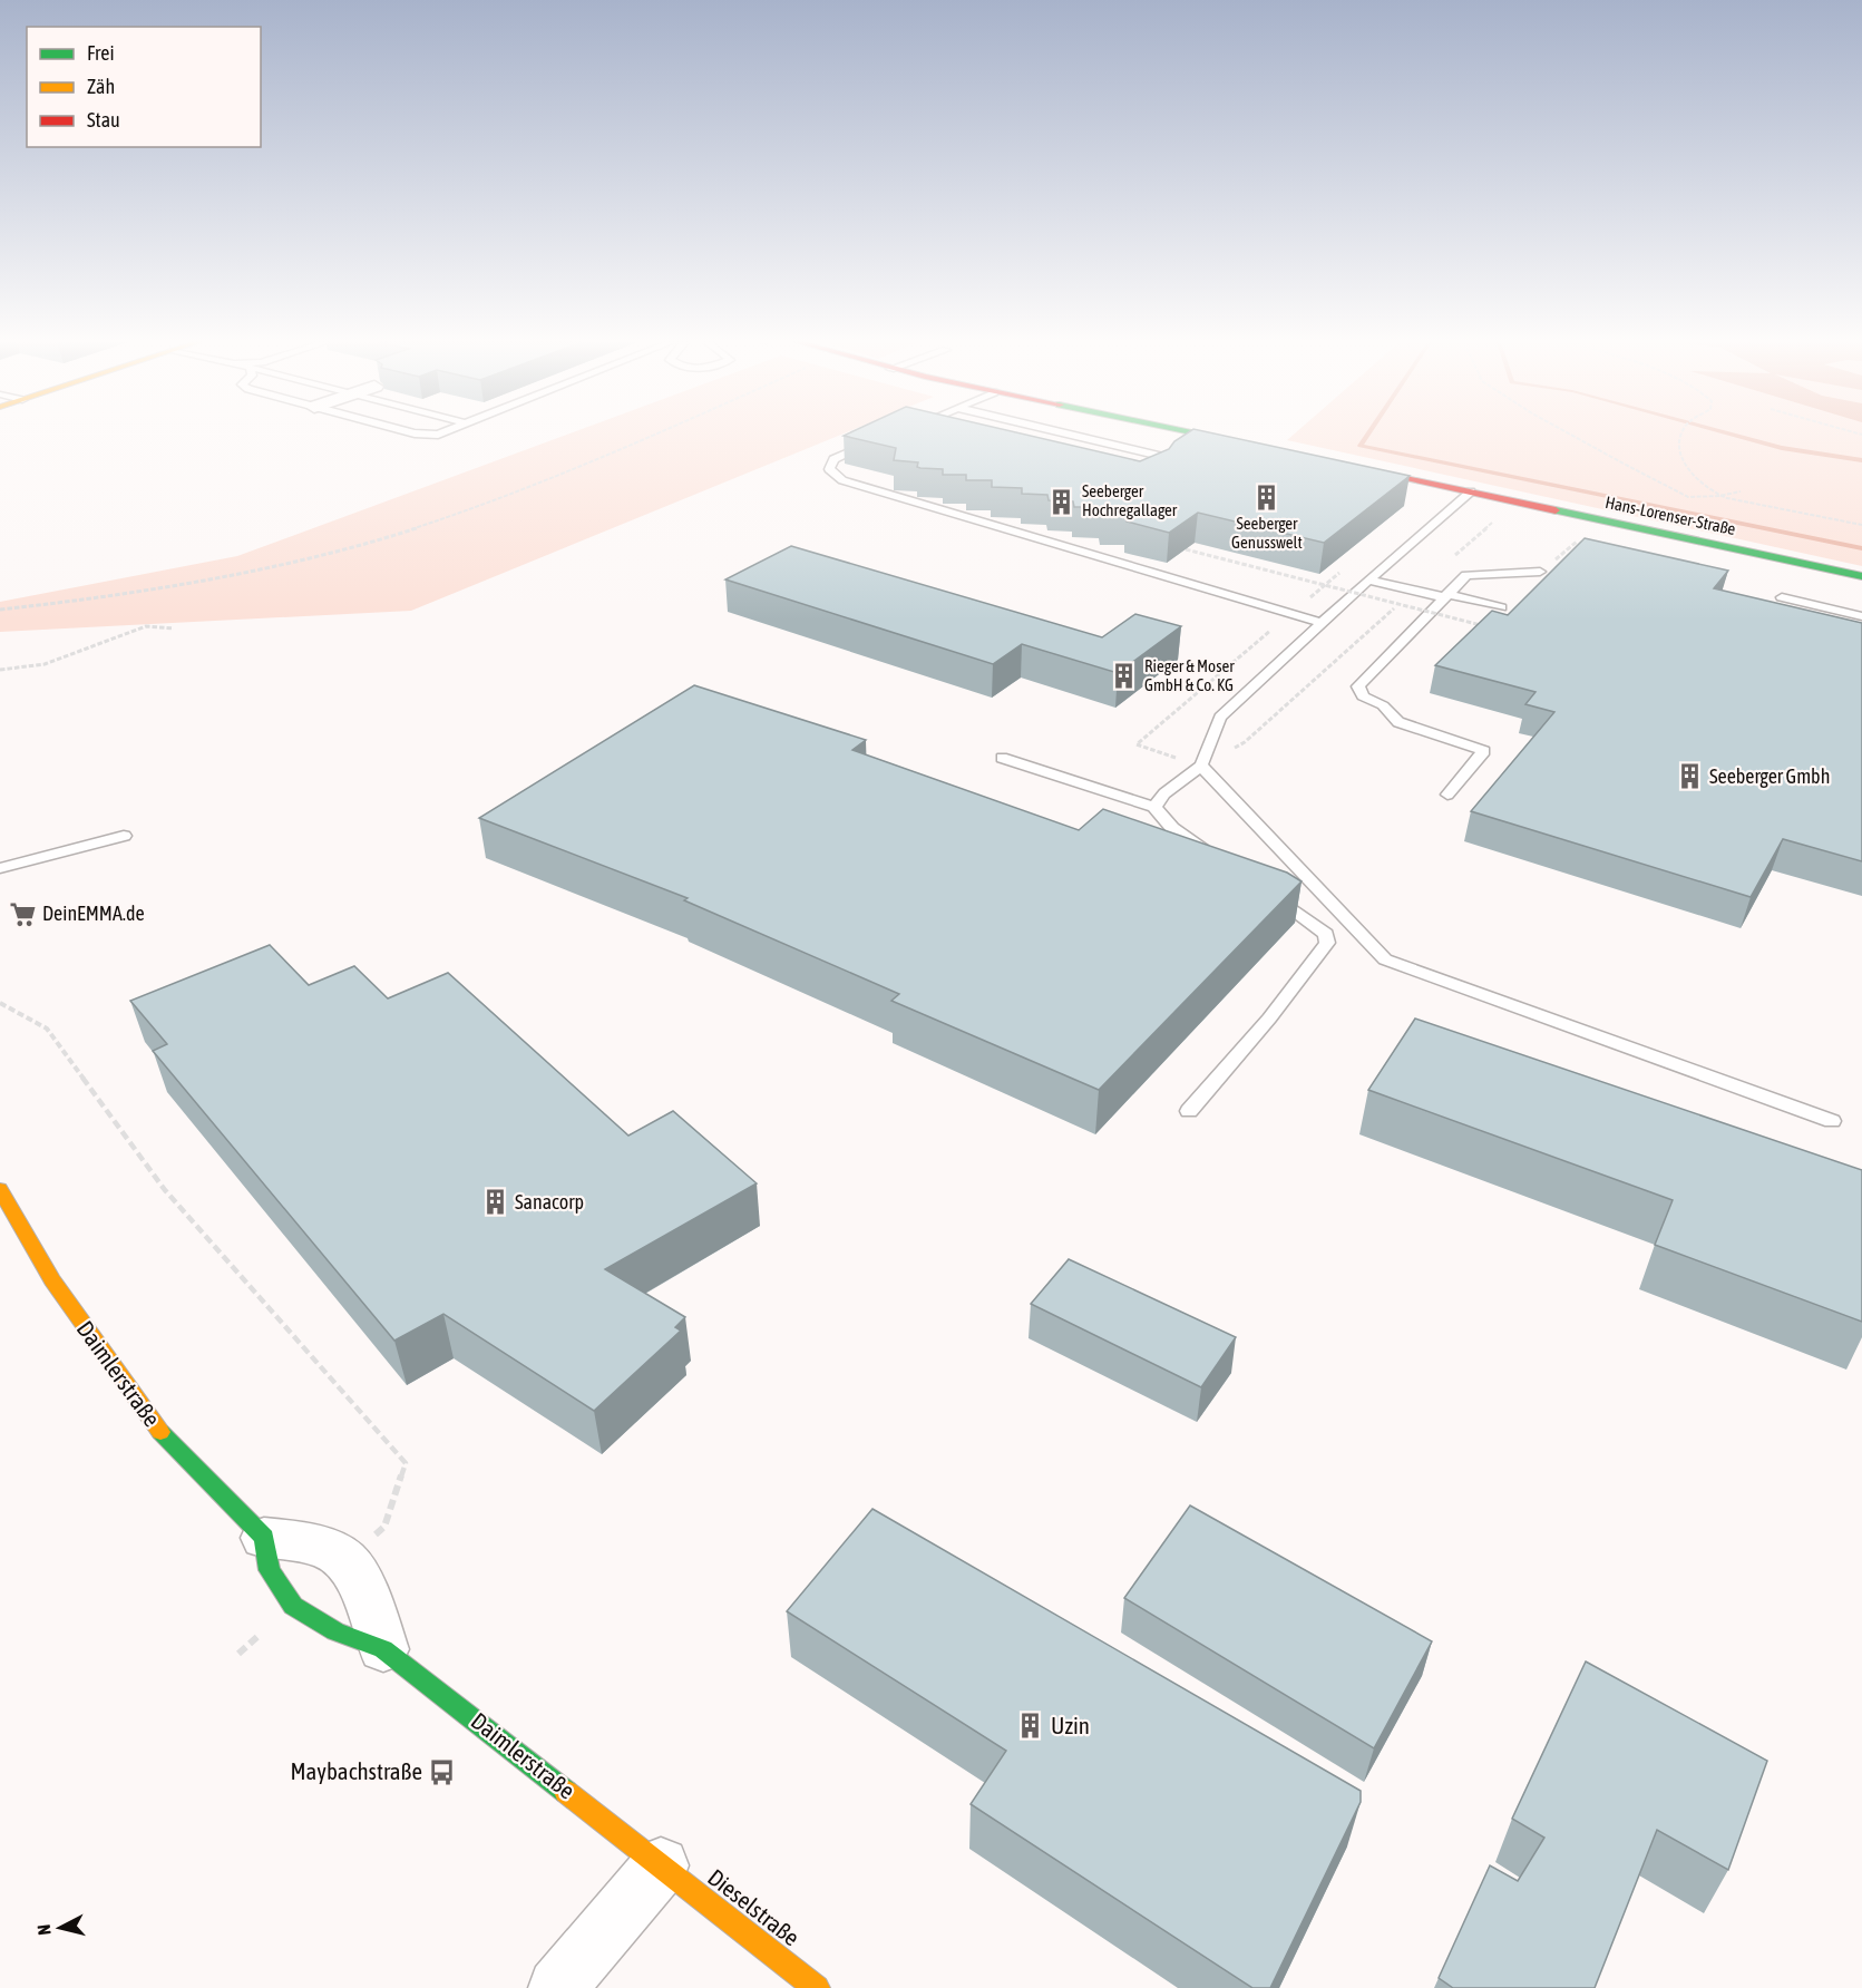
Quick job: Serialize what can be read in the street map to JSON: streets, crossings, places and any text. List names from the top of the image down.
{
  "streets": {
    "street": ["Hans-Lorenser-Straße", "Daimlerstraße", "Dieselstraße"]
  },
  "crossings": [
    ["Daimlerstraße", "Dieselstraße"]
  ],
  "places": {
    "building": [
      "Seeberger Genusswelt",
      "Seeberger Hochregallager",
      "Rieger & Moser GmbH & Co. KG",
      "Seeberger Gmbh",
      "Sanacorp",
      "Uzin"
    ],
    "supermarket": ["DeinEMMA.de"],
    "bus stop": ["Maybachstraße"]
  },
  "legend": ["Frei", "Zäh", "Stau"],
  "north": "left"
}
